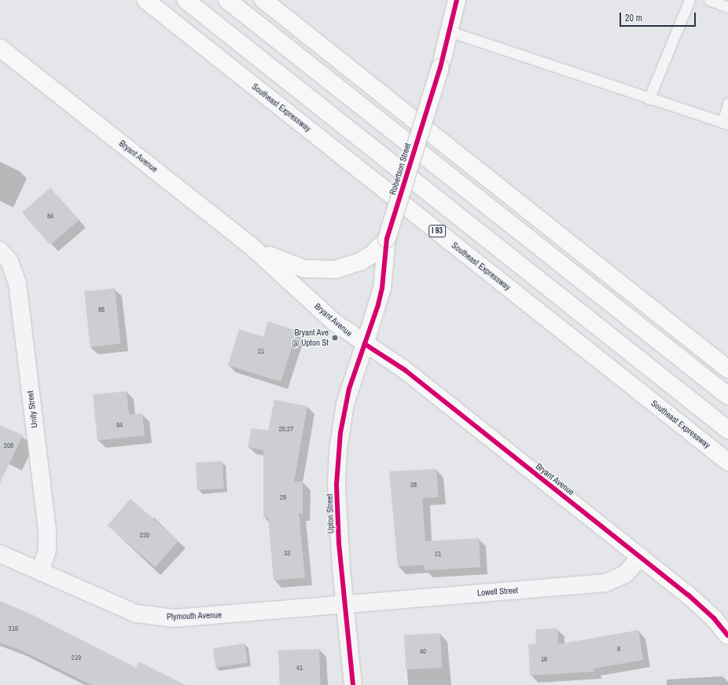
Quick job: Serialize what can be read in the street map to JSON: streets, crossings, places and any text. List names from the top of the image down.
{
  "streets": {
    "main road": [
      "Southeast Expressway",
      "Bryant Avenue",
      "Robertson Street",
      "I 93"
    ],
    "street": [
      "Unity Street",
      "Upton Street",
      "Lowell Street",
      "Plymouth Avenue"
    ]
  },
  "crossings": [
    ["Bryant Avenue", "Robertson Street"],
    ["Bryant Avenue", "Upton Street"],
    ["Bryant Avenue", "Lowell Street"],
    ["Robertson Street", "Upton Street"],
    ["Unity Street", "Plymouth Avenue"],
    ["Upton Street", "Lowell Street"],
    ["Upton Street", "Plymouth Avenue"],
    ["Lowell Street", "Plymouth Avenue"]
  ],
  "places": ["Bryant Ave @ Upton St"],
  "house_numbers": [
    "84",
    "86",
    "21",
    "94",
    "25;27",
    "208",
    "28",
    "29",
    "220",
    "33",
    "21",
    "215",
    "8",
    "40",
    "219",
    "16",
    "41"
  ],
  "scale_bar": "20 m"
}
